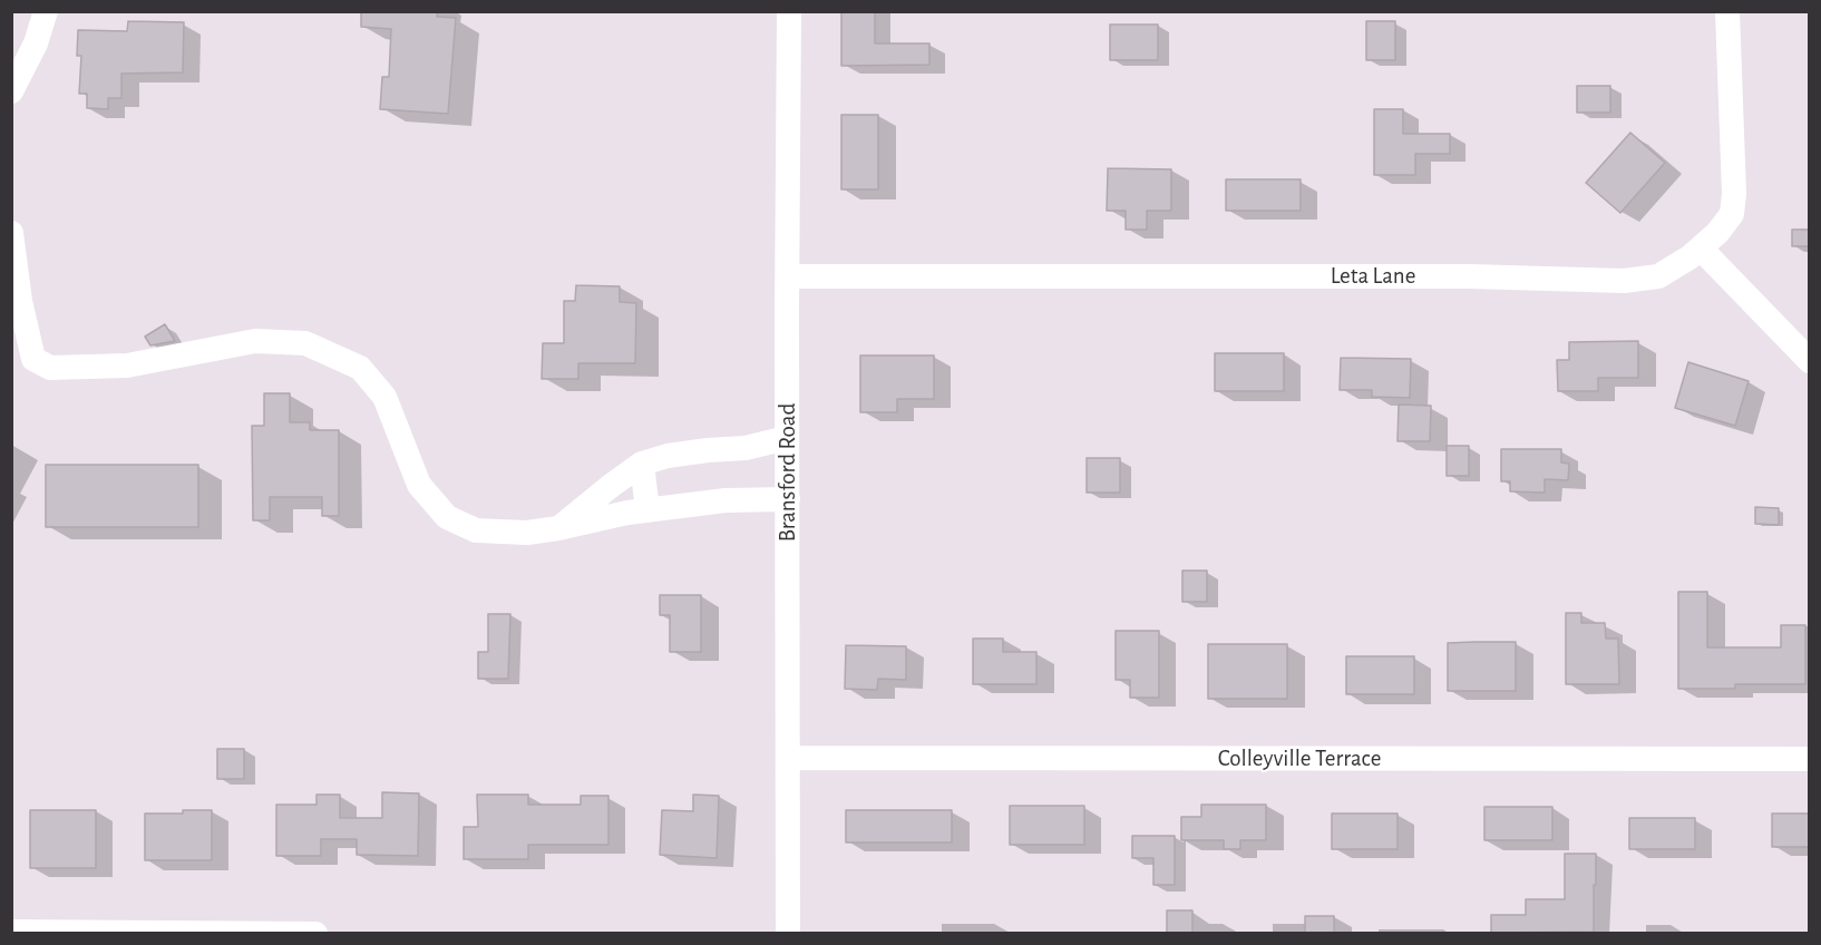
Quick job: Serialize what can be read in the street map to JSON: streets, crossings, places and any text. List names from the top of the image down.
{
  "streets": {
    "street": ["Leta Lane", "Bransford Road", "Colleyville Terrace"]
  },
  "crossings": [
    ["Leta Lane", "Bransford Road"],
    ["Bransford Road", "Colleyville Terrace"]
  ]
}
